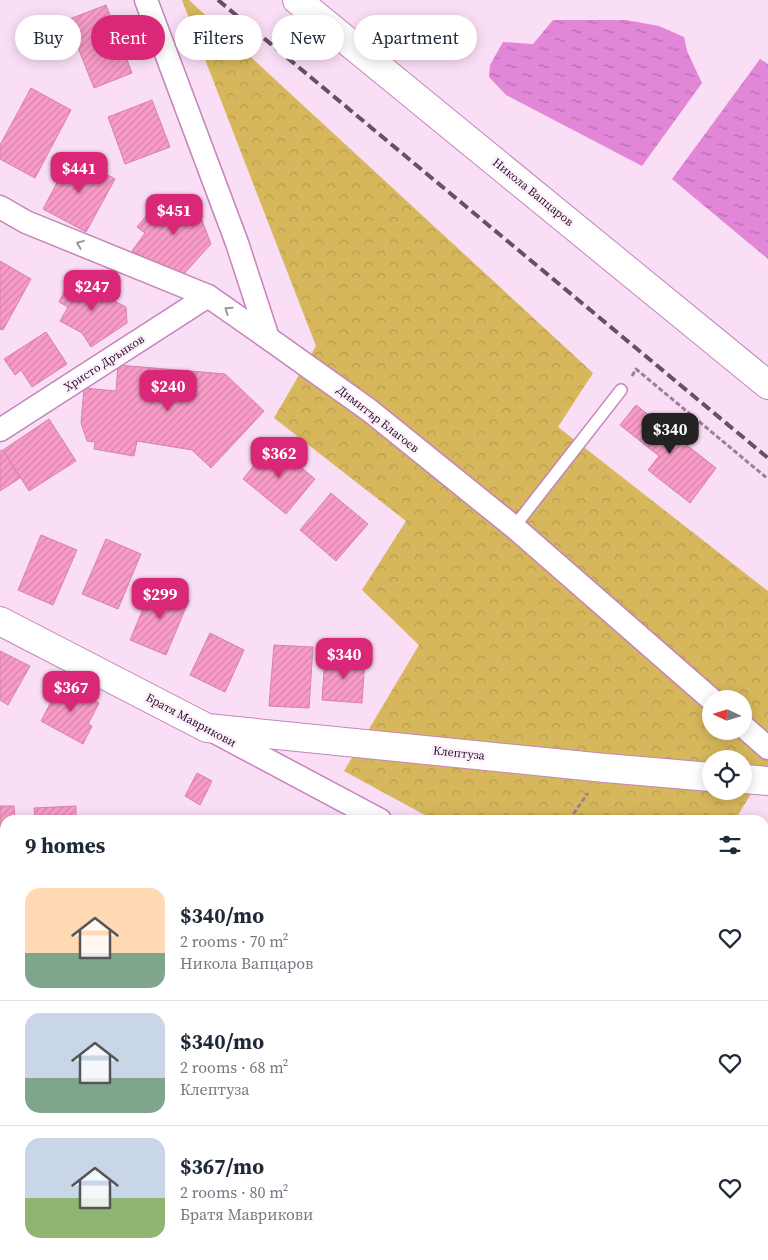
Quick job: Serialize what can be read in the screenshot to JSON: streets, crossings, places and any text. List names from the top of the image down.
{
  "streets": {
    "street": [
      "Никола Вапцаров",
      "Христо Дрънков",
      "Димитър Благоев",
      "Братя Маврикови",
      "Клептуза"
    ]
  },
  "crossings": [
    ["Христо Дрънков", "Димитър Благоев"],
    ["Братя Маврикови", "Клептуза"]
  ],
  "north": "left",
  "page": {
    "chip": [
      "Buy",
      "Rent",
      "Filters",
      "New",
      "Apartment"
    ],
    "price": [
      "$441",
      "$451",
      "$247",
      "$240",
      "$340",
      "$362",
      "$299",
      "$340",
      "$367"
    ],
    "heading": "9 homes",
    "list": [
      {
        "name": "$340/mo",
        "note": "2 rooms · 70 m² · Никола Вапцаров"
      },
      {
        "name": "$340/mo",
        "note": "2 rooms · 68 m² · Клептуза"
      },
      {
        "name": "$367/mo",
        "note": "2 rooms · 80 m² · Братя Маврикови"
      }
    ]
  }
}
